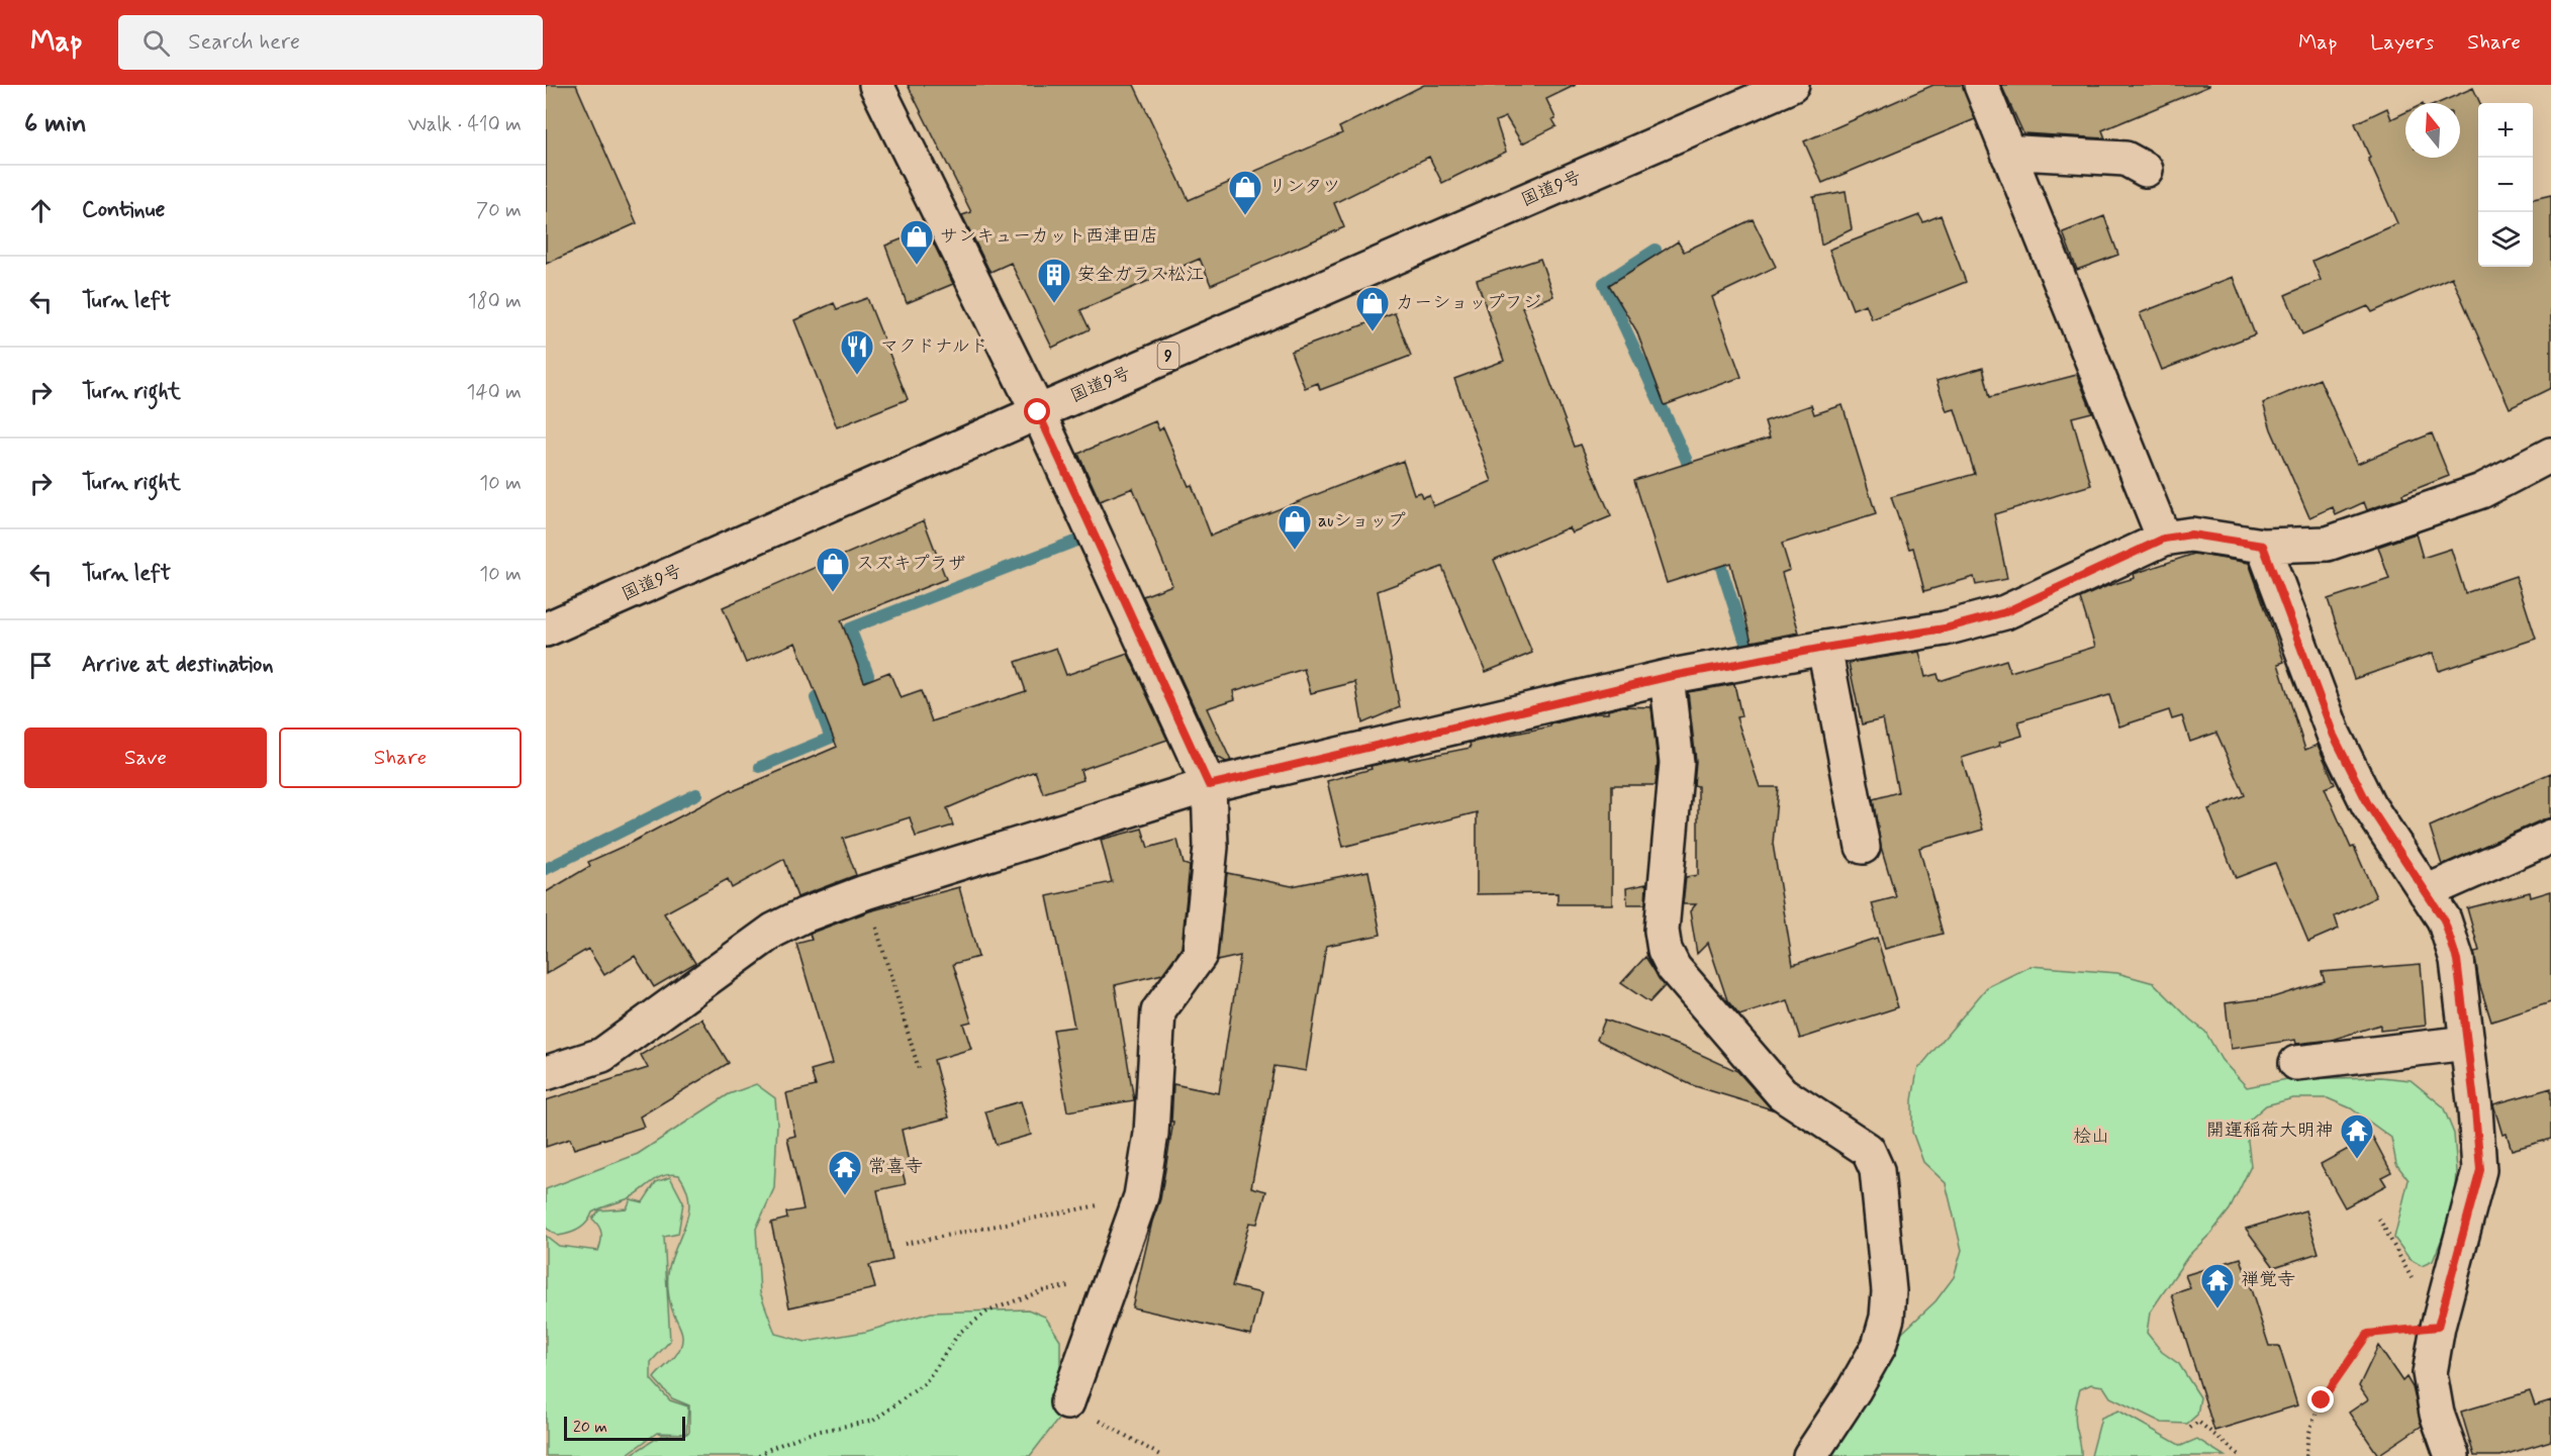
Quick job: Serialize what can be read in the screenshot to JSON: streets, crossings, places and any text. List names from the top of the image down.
{
  "streets": {
    "main road": ["国道9号", "9"]
  },
  "parks": ["桧山"],
  "places": {
    "shop": [
      "リンタツ",
      "サンキューカット西津田店",
      "カーショップフジ",
      "auショップ",
      "スズキプラザ"
    ],
    "building": ["安全ガラス松江"],
    "restaurant": ["マクドナルド"],
    "temple": ["開運稲荷大明神", "常喜寺", "禅覚寺"]
  },
  "scale_bar": "20 m",
  "north": "top",
  "page": {
    "header": "Map",
    "search": "Search here",
    "nav": ["Map", "Layers", "Share"],
    "heading": ["6 min", "Walk · 410 m"],
    "map_buttons": ["+", "−"],
    "list": [
      ["Continue", "70 m"],
      ["Turn left", "180 m"],
      ["Turn right", "140 m"],
      ["Turn right", "10 m"],
      ["Turn left", "10 m"],
      "Arrive at destination"
    ],
    "buttons": ["Save", "Share"],
    "scale": "20 m"
  }
}
